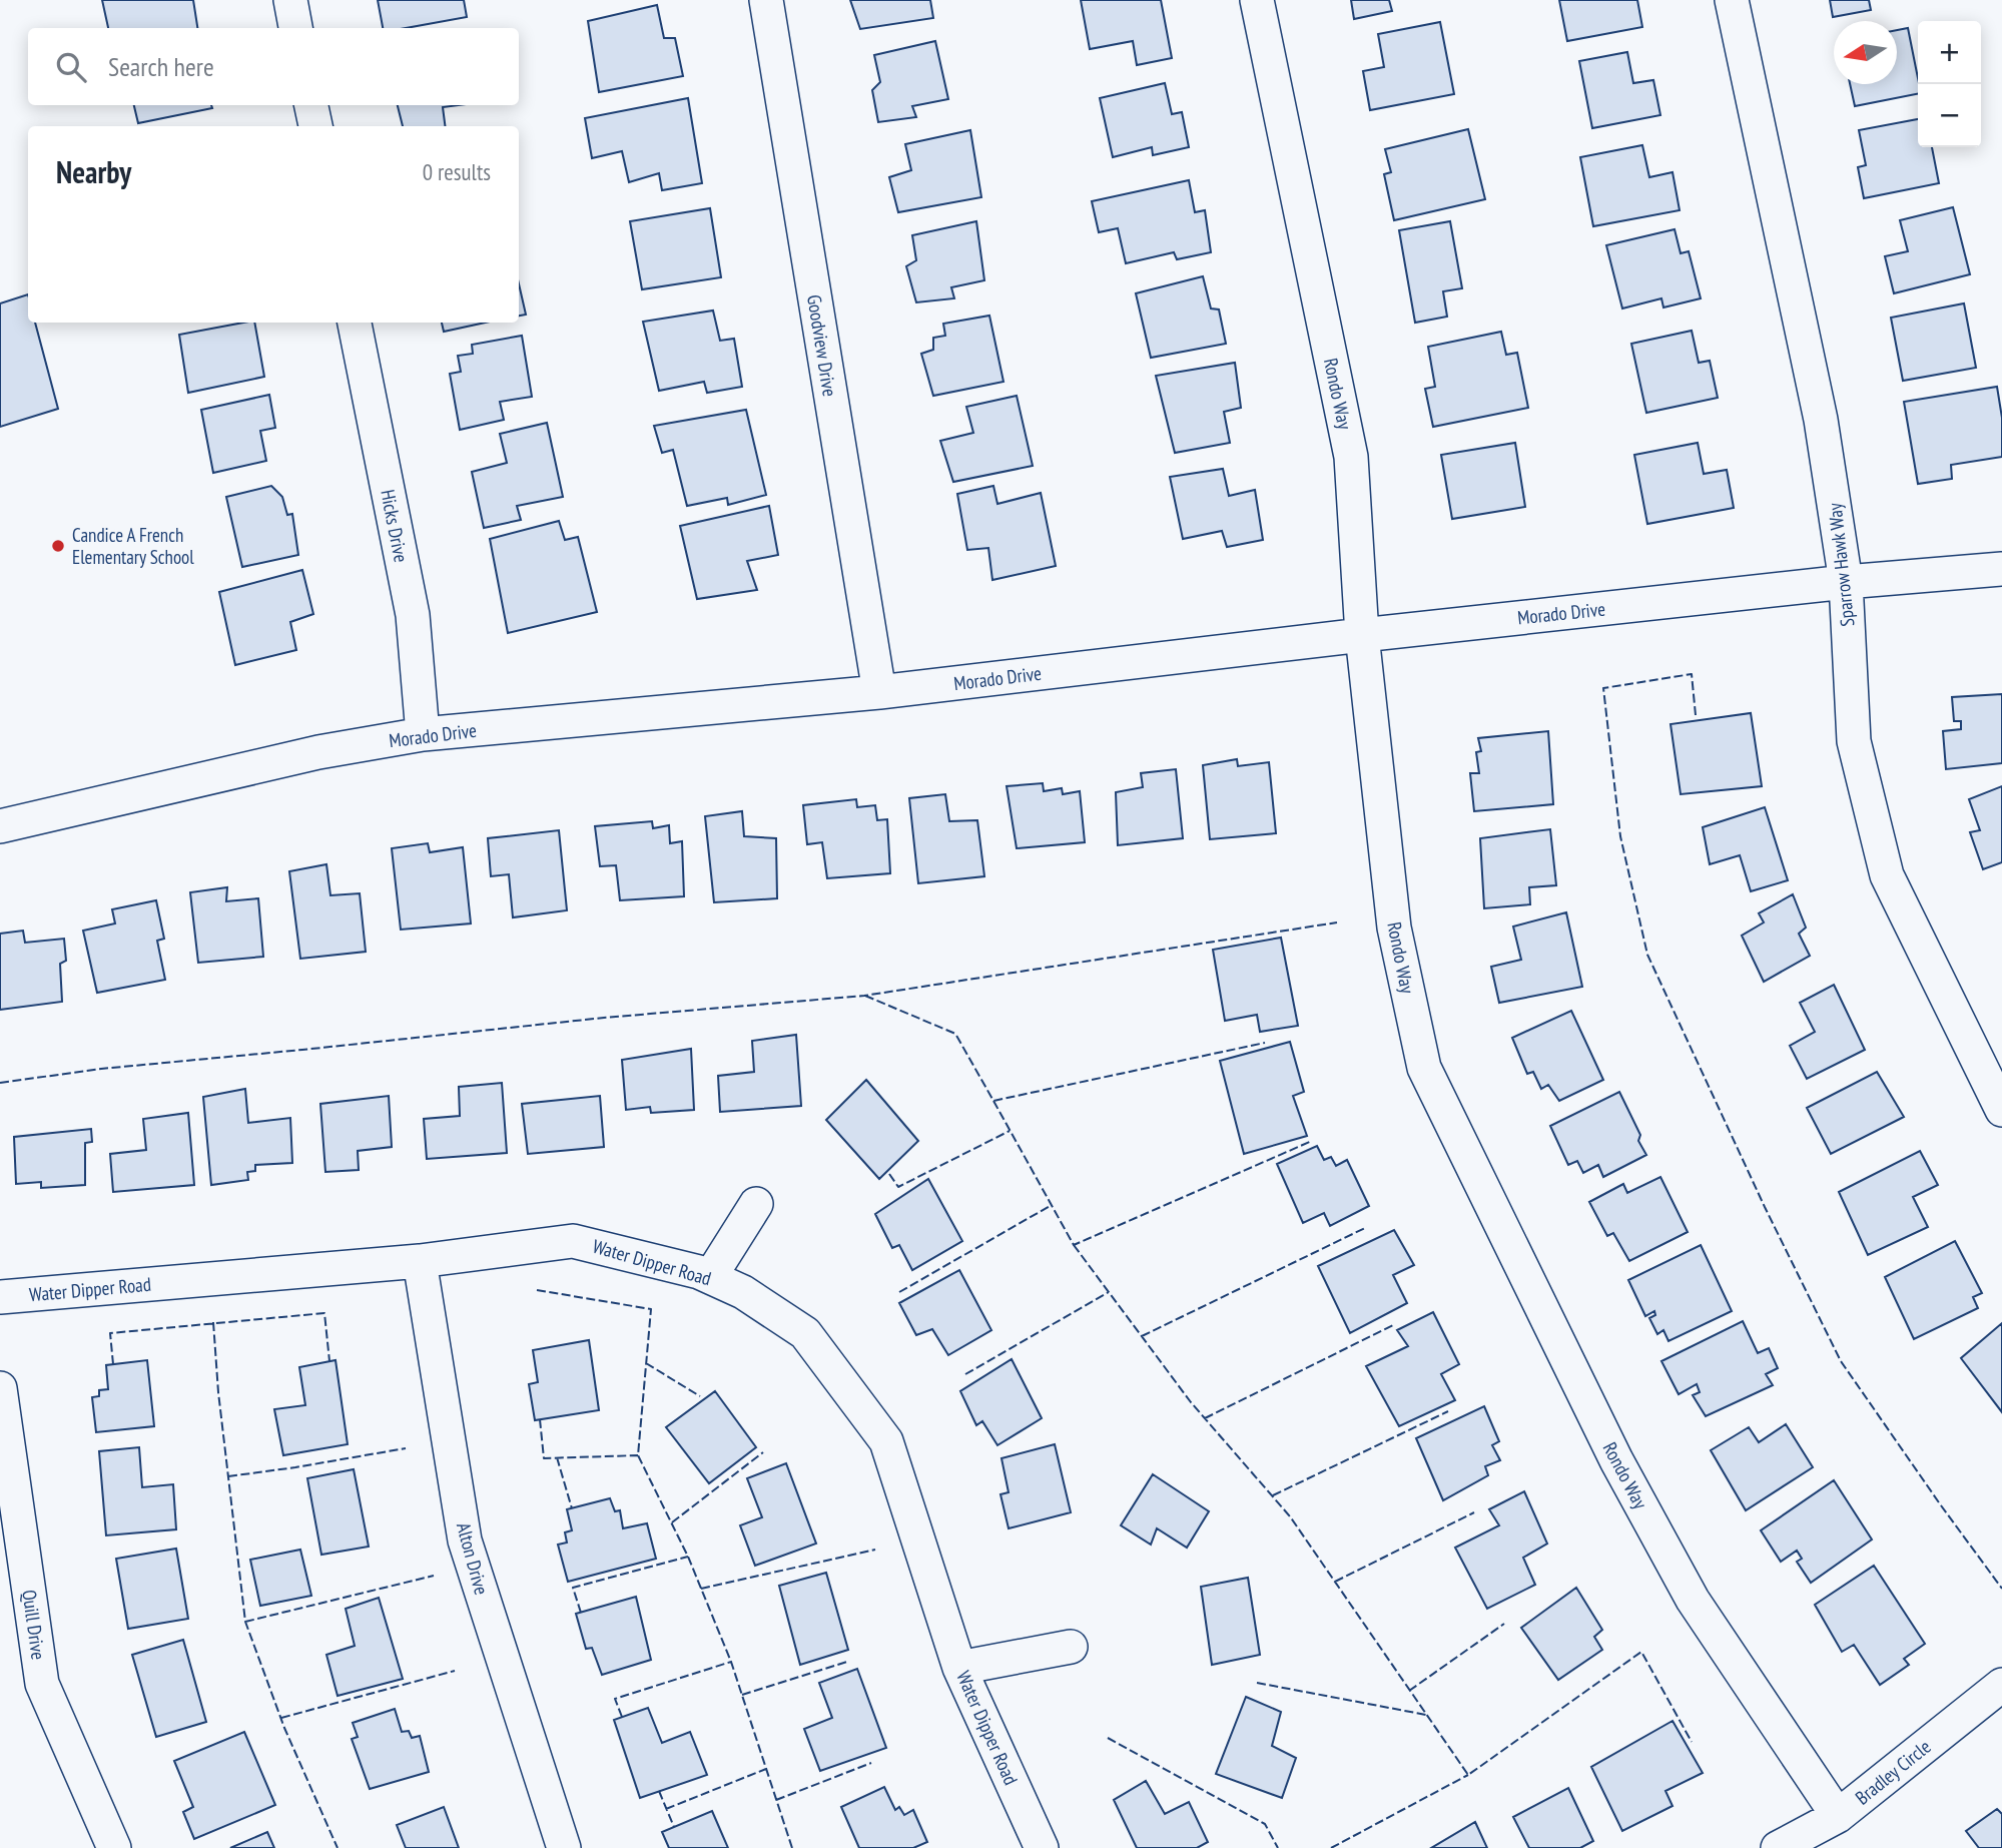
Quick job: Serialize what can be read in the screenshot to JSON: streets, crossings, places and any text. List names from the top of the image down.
{
  "streets": {
    "street": [
      "Goodview Drive",
      "Rondo Way",
      "Hicks Drive",
      "Sparrow Hawk Way",
      "Morado Drive",
      "Water Dipper Road",
      "Alton Drive",
      "Quill Drive",
      "Bradley Circle"
    ]
  },
  "crossings": [
    ["Goodview Drive", "Morado Drive"],
    ["Rondo Way", "Morado Drive"],
    ["Rondo Way", "Bradley Circle"],
    ["Hicks Drive", "Morado Drive"],
    ["Sparrow Hawk Way", "Morado Drive"],
    ["Water Dipper Road", "Alton Drive"]
  ],
  "places": ["Candice A French Elementary School"],
  "north": "left",
  "page": {
    "map_buttons": ["+", "−"],
    "search": "Search here",
    "heading": ["Nearby", "0 results"]
  }
}
